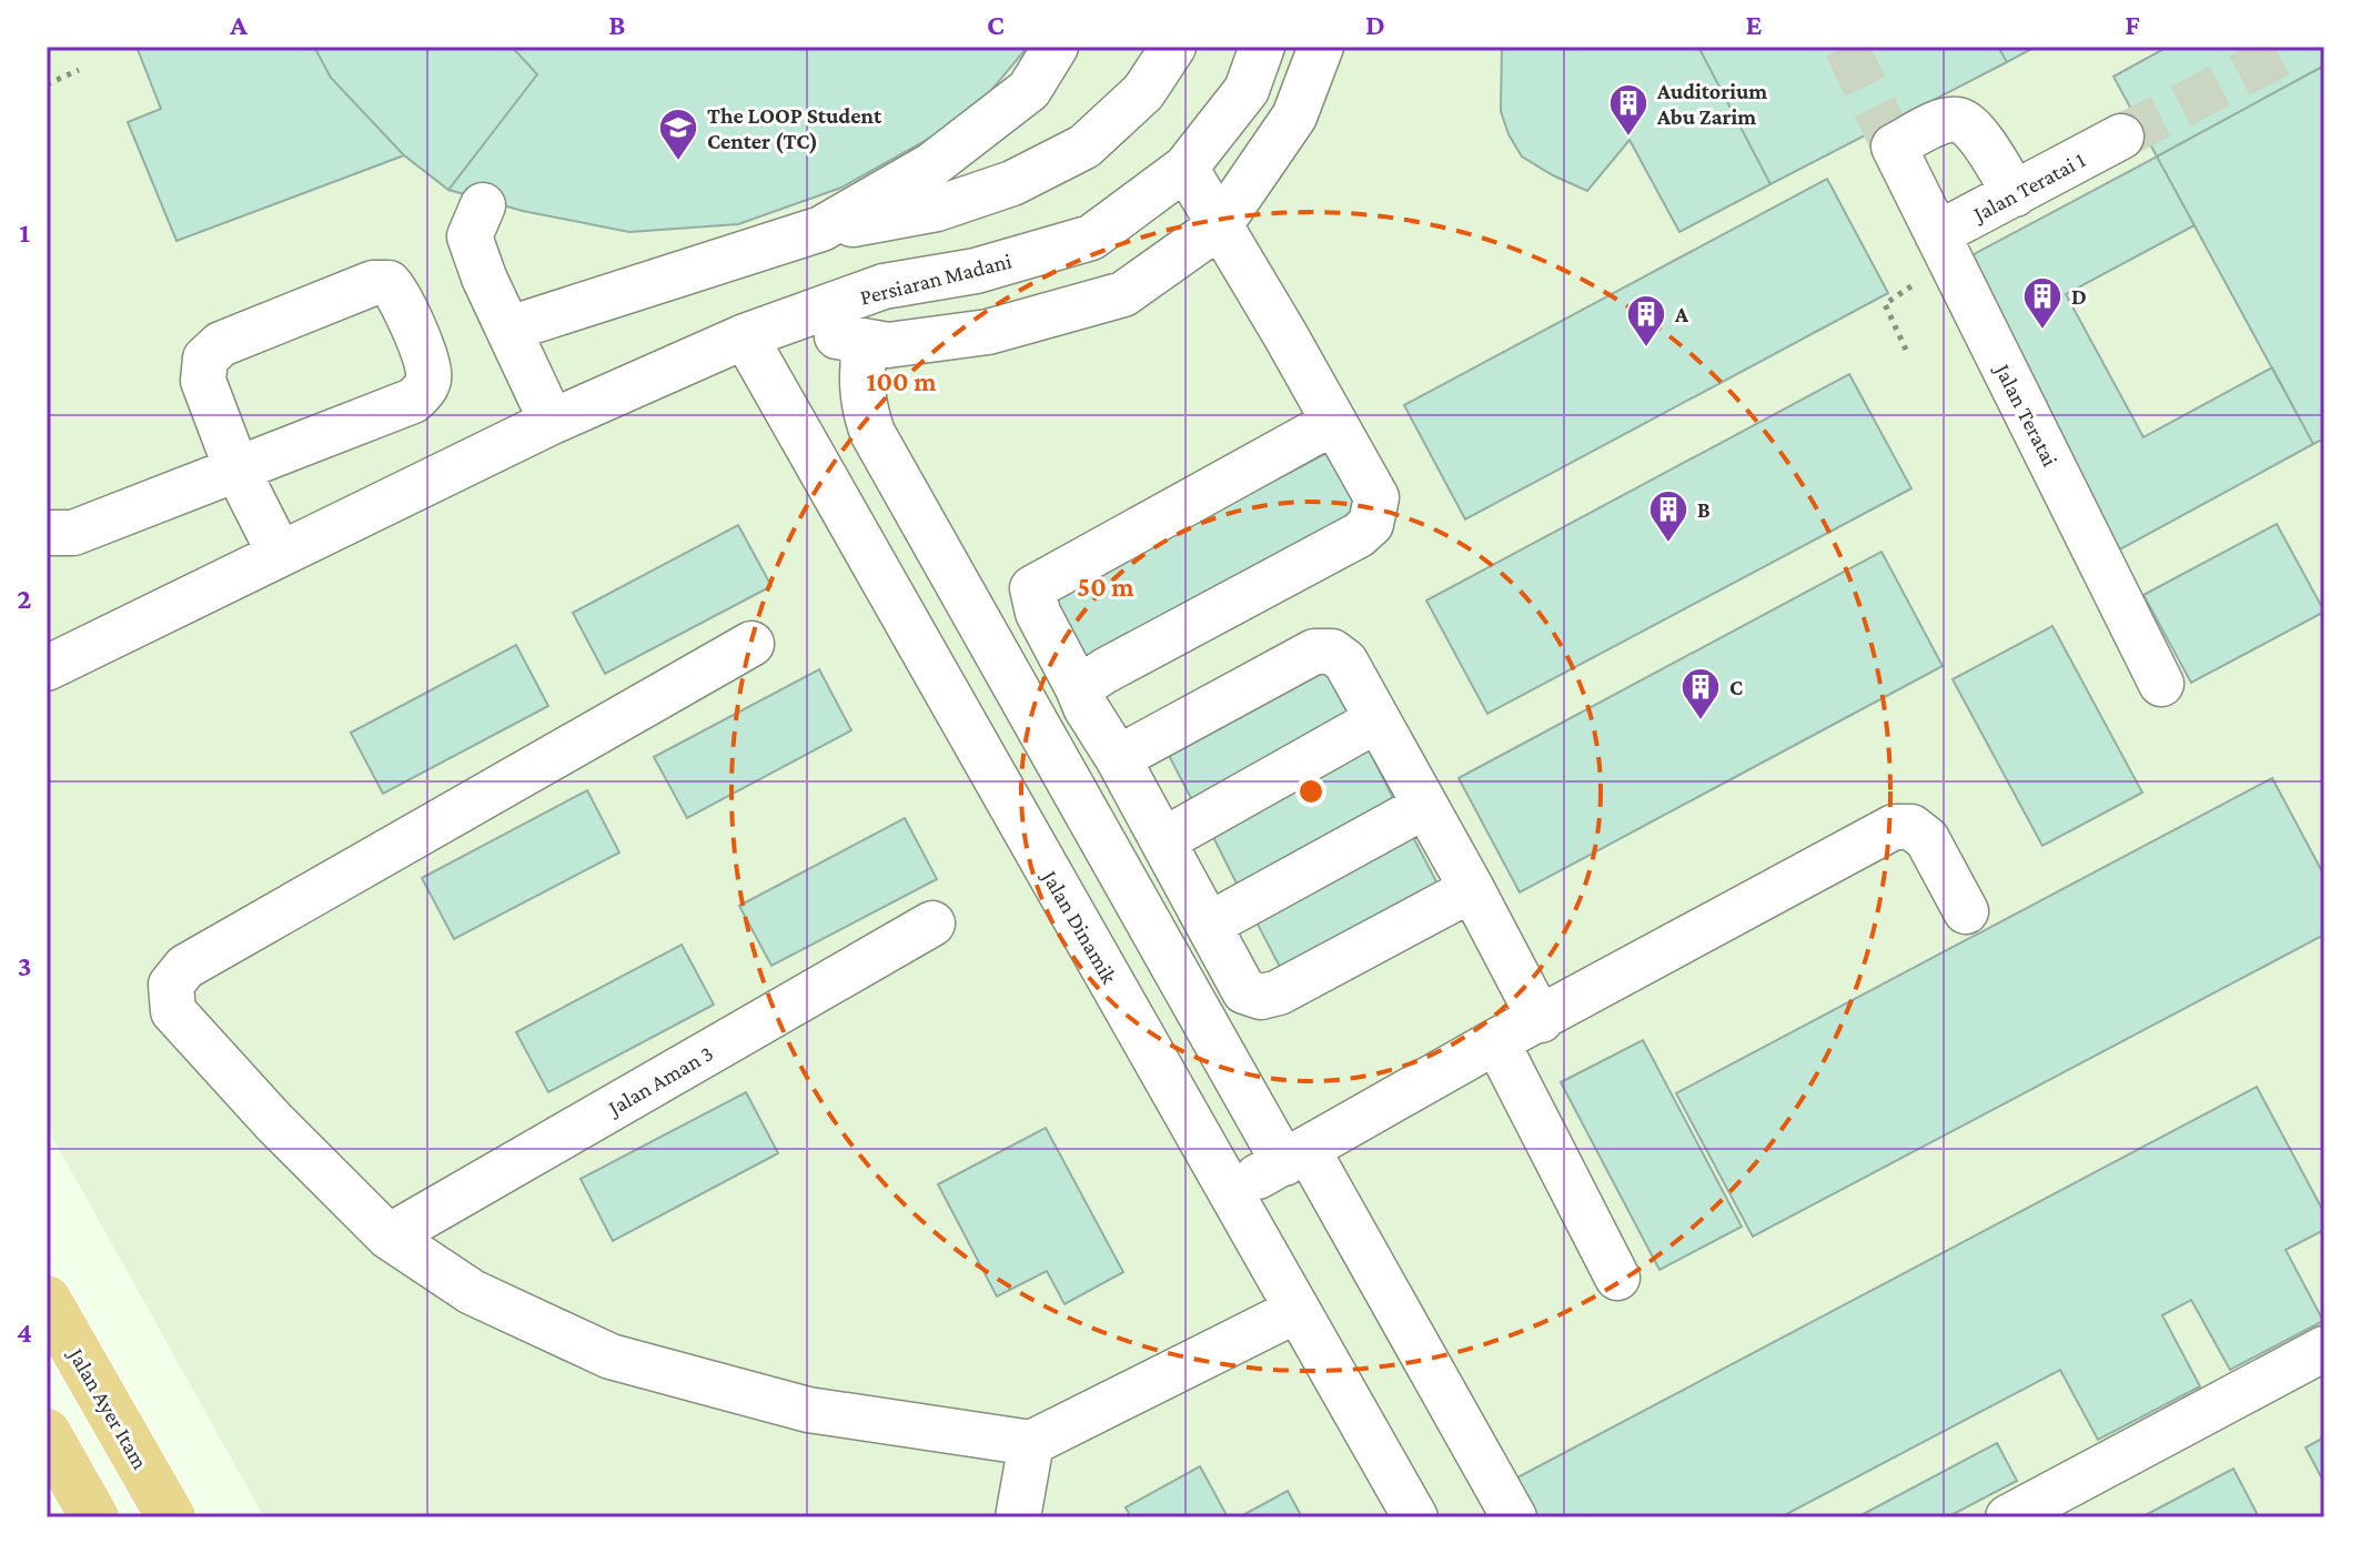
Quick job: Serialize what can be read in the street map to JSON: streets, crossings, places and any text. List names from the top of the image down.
{
  "streets": {
    "main road": ["Jalan Ayer Itam"],
    "street": [
      "Jalan Teratai 1",
      "Persiaran Madani",
      "Jalan Teratai",
      "Jalan Dinamik",
      "Jalan Aman 3"
    ]
  },
  "crossings": [
    ["Jalan Teratai 1", "Jalan Teratai"],
    ["Persiaran Madani", "Jalan Dinamik"]
  ],
  "places": {
    "building": [
      "Auditorium Abu Zarim",
      "D",
      "A",
      "B",
      "C"
    ],
    "school or university": ["The LOOP Student Center (TC)"]
  },
  "grid": {
    "columns": [
      "A",
      "B",
      "C",
      "D",
      "E",
      "F"
    ],
    "rows": [
      "1",
      "2",
      "3",
      "4"
    ]
  },
  "rings": ["100 m", "50 m"]
}
